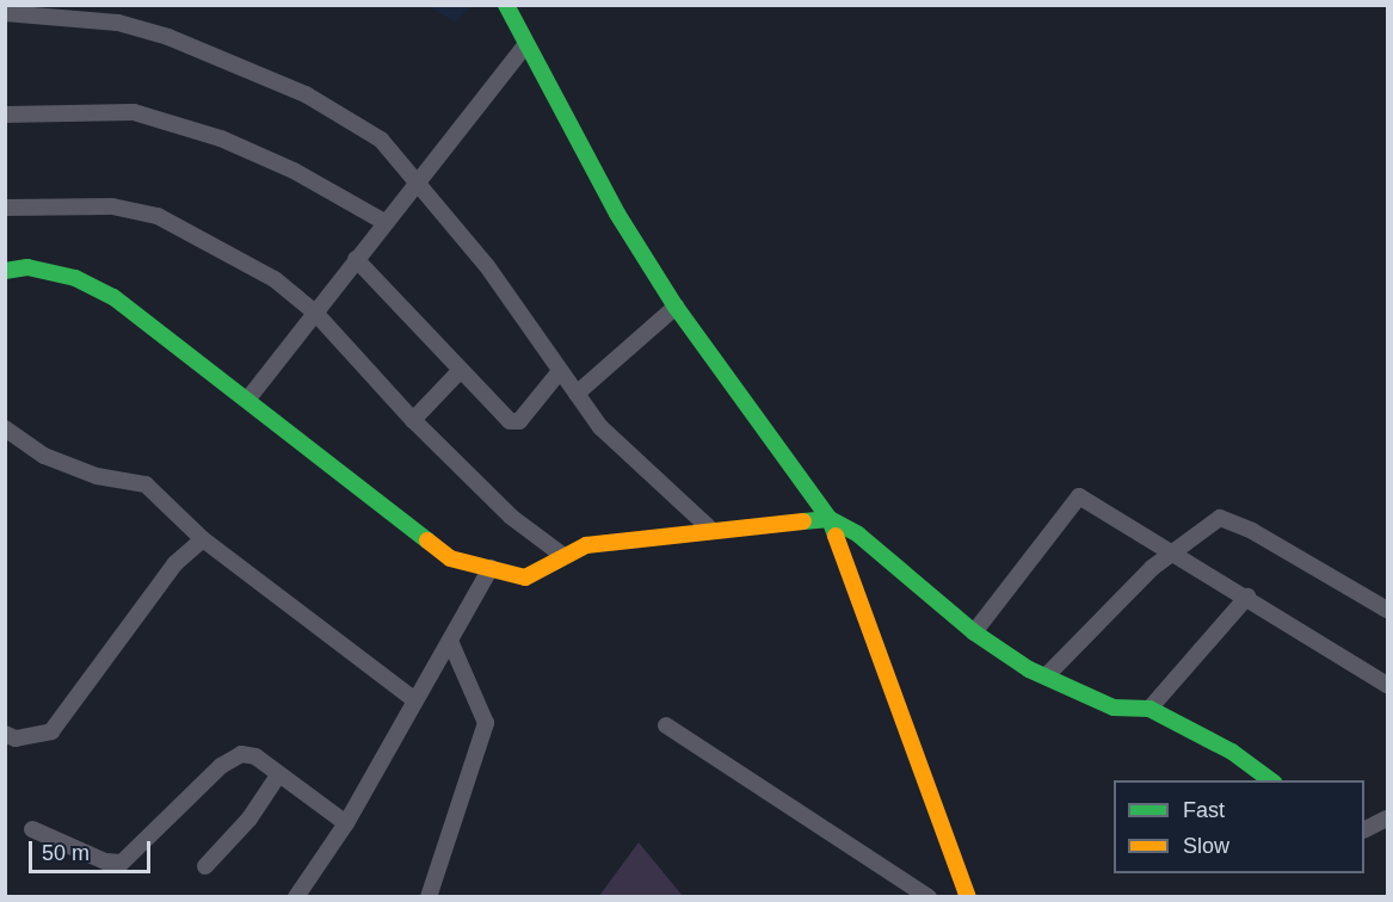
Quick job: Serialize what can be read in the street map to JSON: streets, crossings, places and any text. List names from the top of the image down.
{
  "legend": ["Fast", "Slow"],
  "scale_bar": "50 m"
}
